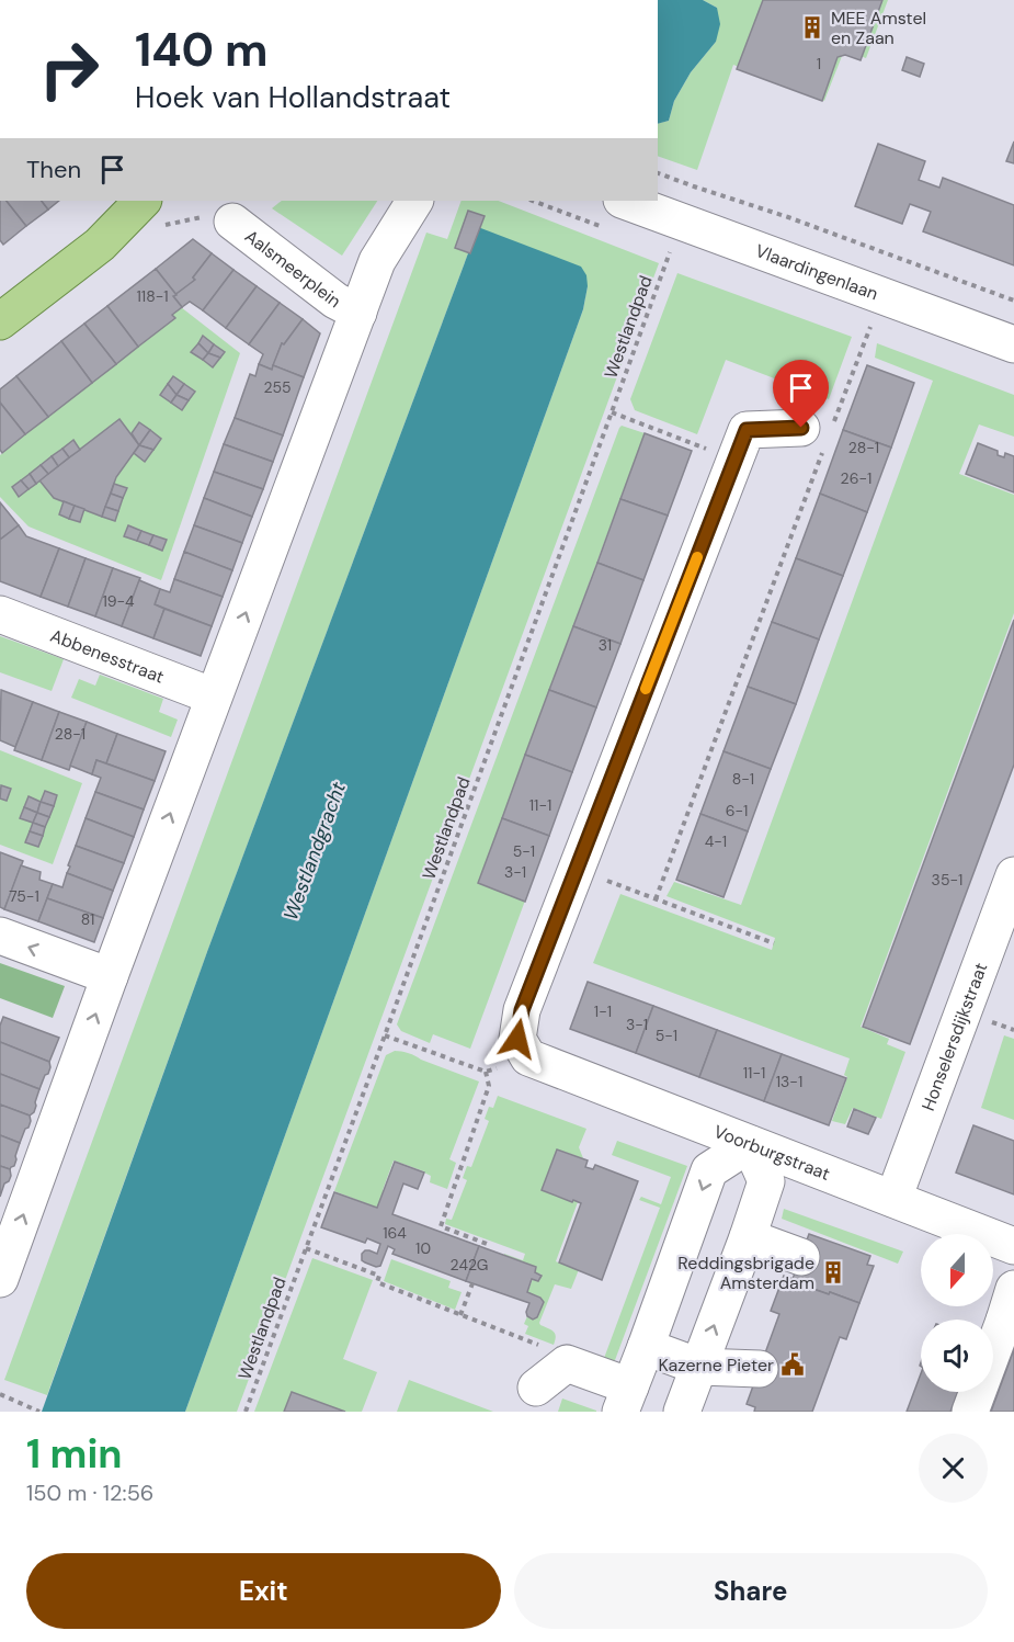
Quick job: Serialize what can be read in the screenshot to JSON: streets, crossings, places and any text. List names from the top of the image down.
{
  "streets": {
    "street": [
      "Aalsmeerplein",
      "Vlaardingenlaan",
      "Abbenesstraat",
      "Honselersdijkstraat",
      "Voorburgstraat"
    ],
    "path": ["Westlandpad"]
  },
  "crossings": [
    ["Honselersdijkstraat", "Voorburgstraat"]
  ],
  "water": ["Westlandgracht"],
  "places": {
    "building": ["MEE Amstel en Zaan", "Reddingsbrigade Amsterdam"],
    "public building": ["Kazerne Pieter"]
  },
  "house_numbers": [
    "1",
    "118-1",
    "255",
    "28-1",
    "26-1",
    "19-4",
    "31",
    "28-1",
    "8-1",
    "11-1",
    "6-1",
    "4-1",
    "5-1",
    "3-1",
    "35-1",
    "75-1",
    "81",
    "1-1",
    "3-1",
    "5-1",
    "11-1",
    "13-1",
    "164",
    "10",
    "242G"
  ],
  "north": "bottom",
  "page": {
    "turn": ["140 m", "Hoek van Hollandstraat"],
    "then": "Then",
    "heading": ["1 min", "150 m · 12:56"],
    "buttons": ["Exit", "Share"]
  }
}
